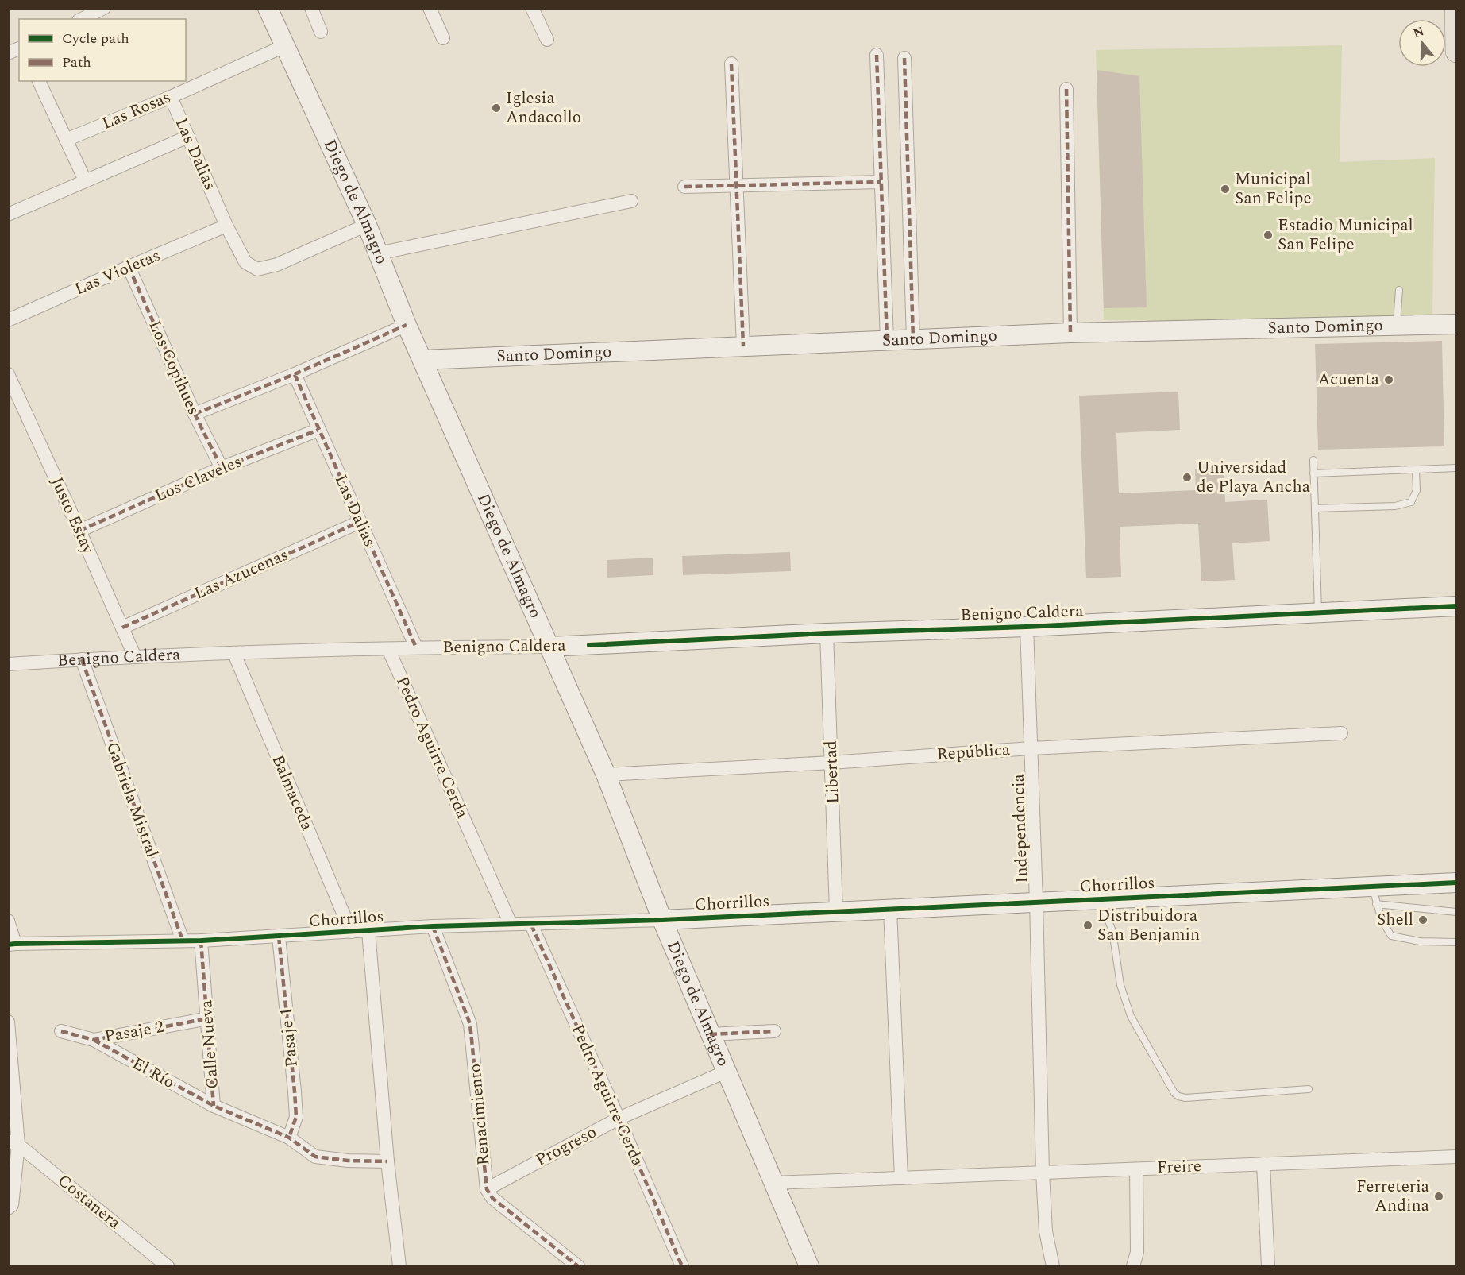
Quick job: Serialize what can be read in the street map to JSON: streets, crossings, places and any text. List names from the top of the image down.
{
  "streets": {
    "street": [
      "Las Rosas",
      "Las Dalias",
      "Diego de Almagro",
      "Las Violetas",
      "Santo Domingo",
      "Los Copihues",
      "Los Claveles",
      "Justo Estay",
      "Las Azucenas",
      "Benigno Caldera",
      "Pedro Aguirre Cerda",
      "República",
      "Libertad",
      "Balmaceda",
      "Gabriela Mistral",
      "Independencia",
      "Chorrillos",
      "Pasaje 2",
      "Pasaje 1",
      "Calle Nueva",
      "El Río",
      "Renacimiento",
      "Progreso",
      "Freire",
      "Costanera"
    ]
  },
  "crossings": [
    ["Las Rosas", "Las Dalias"],
    ["Las Rosas", "Diego de Almagro"],
    ["Las Dalias", "Diego de Almagro"],
    ["Las Dalias", "Las Violetas"],
    ["Las Dalias", "Los Claveles"],
    ["Las Dalias", "Las Azucenas"],
    ["Las Dalias", "Benigno Caldera"],
    ["Diego de Almagro", "Santo Domingo"],
    ["Diego de Almagro", "Benigno Caldera"],
    ["Diego de Almagro", "República"],
    ["Diego de Almagro", "Chorrillos"],
    ["Diego de Almagro", "Progreso"],
    ["Diego de Almagro", "Freire"],
    ["Las Violetas", "Los Copihues"],
    ["Los Copihues", "Los Claveles"],
    ["Los Claveles", "Justo Estay"],
    ["Justo Estay", "Las Azucenas"],
    ["Justo Estay", "Benigno Caldera"],
    ["Benigno Caldera", "Pedro Aguirre Cerda"],
    ["Benigno Caldera", "Libertad"],
    ["Benigno Caldera", "Balmaceda"],
    ["Benigno Caldera", "Gabriela Mistral"],
    ["Benigno Caldera", "Independencia"],
    ["Pedro Aguirre Cerda", "Chorrillos"],
    ["Pedro Aguirre Cerda", "Progreso"],
    ["República", "Libertad"],
    ["República", "Independencia"],
    ["Libertad", "Chorrillos"],
    ["Balmaceda", "Chorrillos"],
    ["Gabriela Mistral", "Chorrillos"],
    ["Independencia", "Chorrillos"],
    ["Independencia", "Freire"],
    ["Chorrillos", "Pasaje 1"],
    ["Chorrillos", "Calle Nueva"],
    ["Chorrillos", "Renacimiento"],
    ["Pasaje 2", "Calle Nueva"],
    ["Pasaje 2", "El Río"],
    ["Pasaje 1", "Calle Nueva"],
    ["Calle Nueva", "El Río"],
    ["Renacimiento", "Progreso"]
  ],
  "places": [
    "Iglesia Andacollo",
    "Municipal San Felipe",
    "Estadio Municipal San Felipe",
    "Acuenta",
    "Universidad de Playa Ancha",
    "Shell",
    "Distribuidora San Benjamin",
    "Ferreteria Andina"
  ],
  "legend": ["Cycle path", "Path"],
  "north": "top"
}
